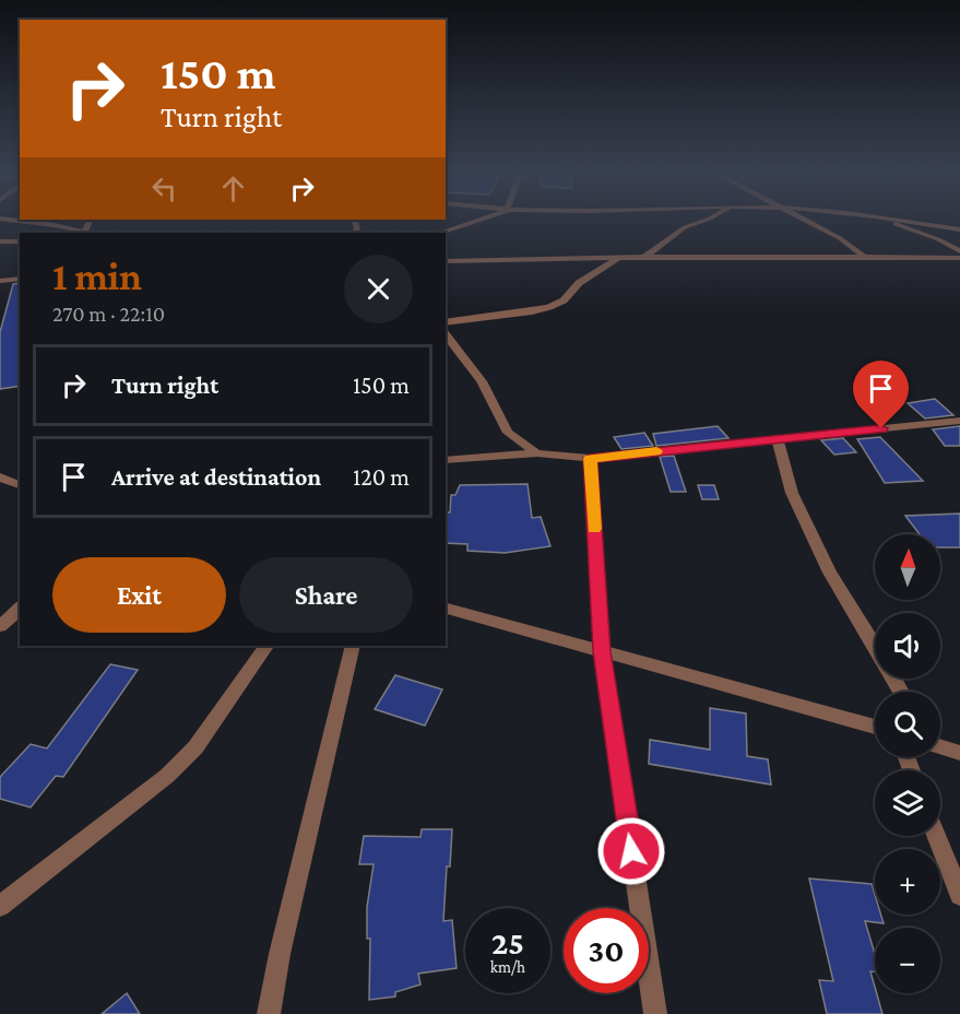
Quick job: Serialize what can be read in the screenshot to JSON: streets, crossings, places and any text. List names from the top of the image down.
{
  "north": "top",
  "page": {
    "turn": ["150 m", "Turn right"],
    "heading": ["1 min", "270 m · 22:10"],
    "list": [
      {
        "name": "Turn right",
        "value": "150 m"
      },
      {
        "name": "Arrive at destination",
        "value": "120 m"
      }
    ],
    "map_buttons": ["+", "−"],
    "buttons": ["Exit", "Share"],
    "speed": "25 km/h",
    "limit": "30"
  }
}
